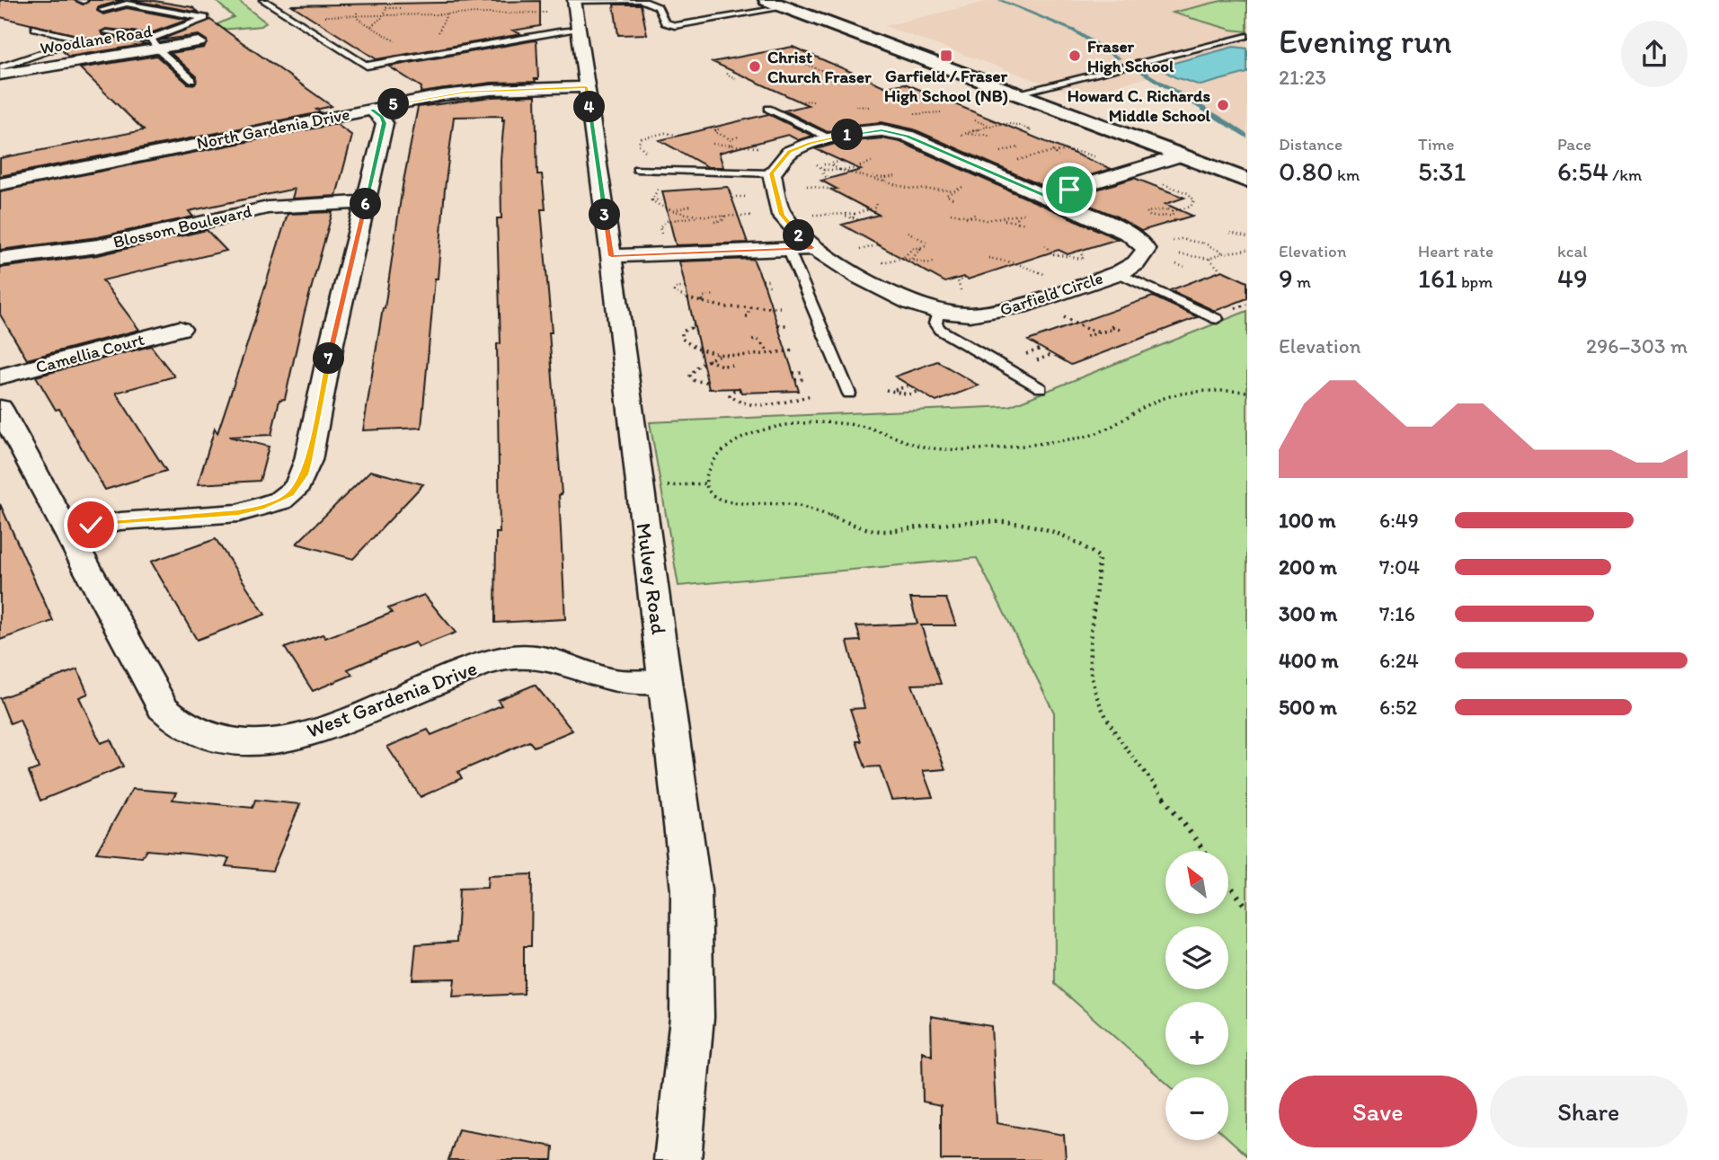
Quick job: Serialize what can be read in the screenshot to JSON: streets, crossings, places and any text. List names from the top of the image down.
{
  "streets": {
    "street": [
      "Woodlane Road",
      "North Gardenia Drive",
      "Blossom Boulevard",
      "Garfield Circle",
      "Camellia Court",
      "Mulvey Road",
      "West Gardenia Drive"
    ]
  },
  "crossings": [
    ["North Gardenia Drive", "Mulvey Road"],
    ["Mulvey Road", "West Gardenia Drive"]
  ],
  "places": {
    "transit": ["Garfield / Fraser High School (NB)"],
    "other": ["Fraser High School", "Christ Church Fraser", "Howard C. Richards Middle School"]
  },
  "north": "top left",
  "page": {
    "heading": ["Evening run", "21:23"],
    "pins": [
      "5",
      "4",
      "1",
      "6",
      "3",
      "2",
      "7"
    ],
    "stats": [
      ["Distance", "0.80 km"],
      ["Time", "5:31"],
      ["Pace", "6:54 /km"],
      ["Elevation", "9 m"],
      ["Heart rate", "161 bpm"],
      ["kcal", "49"]
    ],
    "chart": ["Elevation", "296–303 m"],
    "list": [
      {
        "name": "100 m",
        "note": "6:49"
      },
      {
        "name": "200 m",
        "note": "7:04"
      },
      {
        "name": "300 m",
        "note": "7:16"
      },
      {
        "name": "400 m",
        "note": "6:24"
      },
      {
        "name": "500 m",
        "note": "6:52"
      }
    ],
    "map_buttons": ["+", "−"],
    "buttons": ["Save", "Share"]
  }
}
